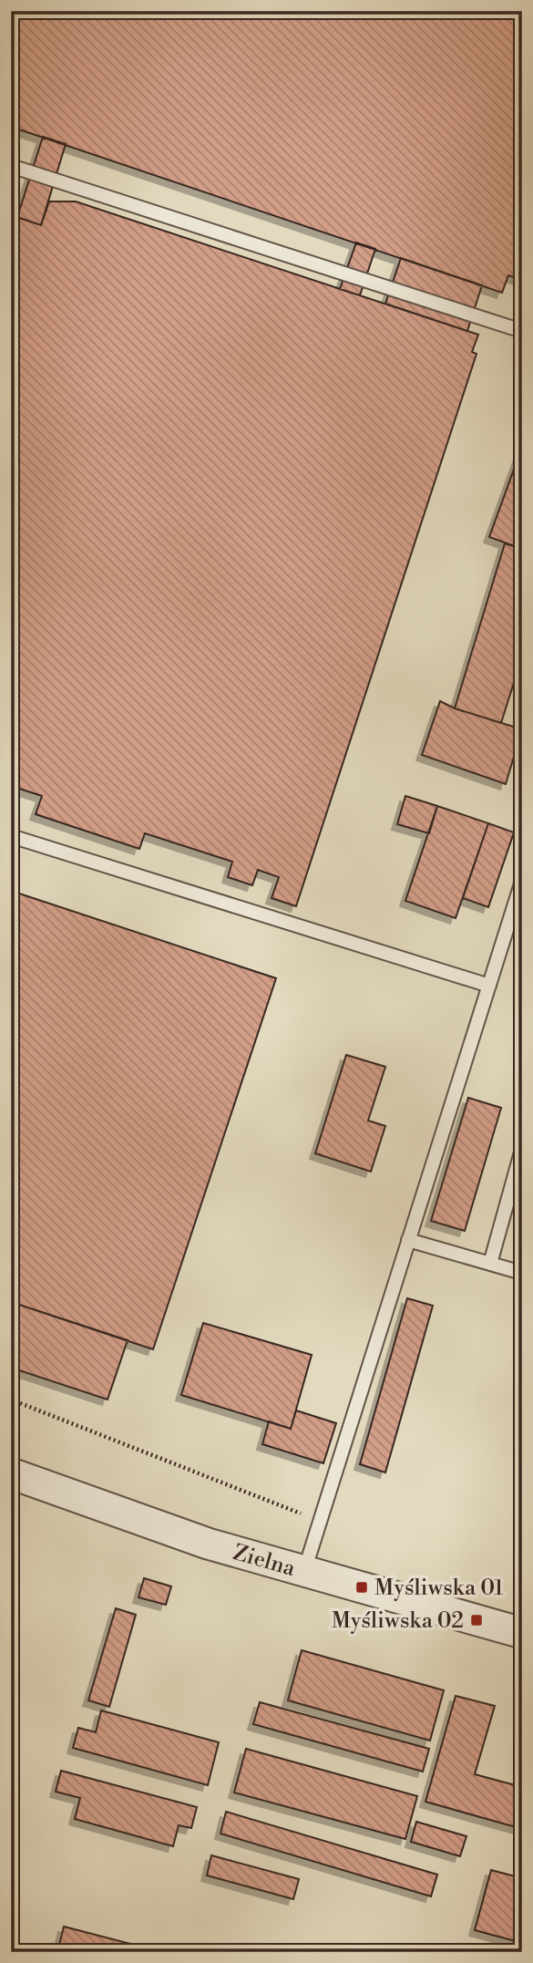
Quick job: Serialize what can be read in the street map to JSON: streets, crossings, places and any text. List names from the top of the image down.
{
  "streets": {
    "street": ["Zielna"]
  },
  "places": {
    "transit": ["Myśliwska 01", "Myśliwska 02"]
  }
}
